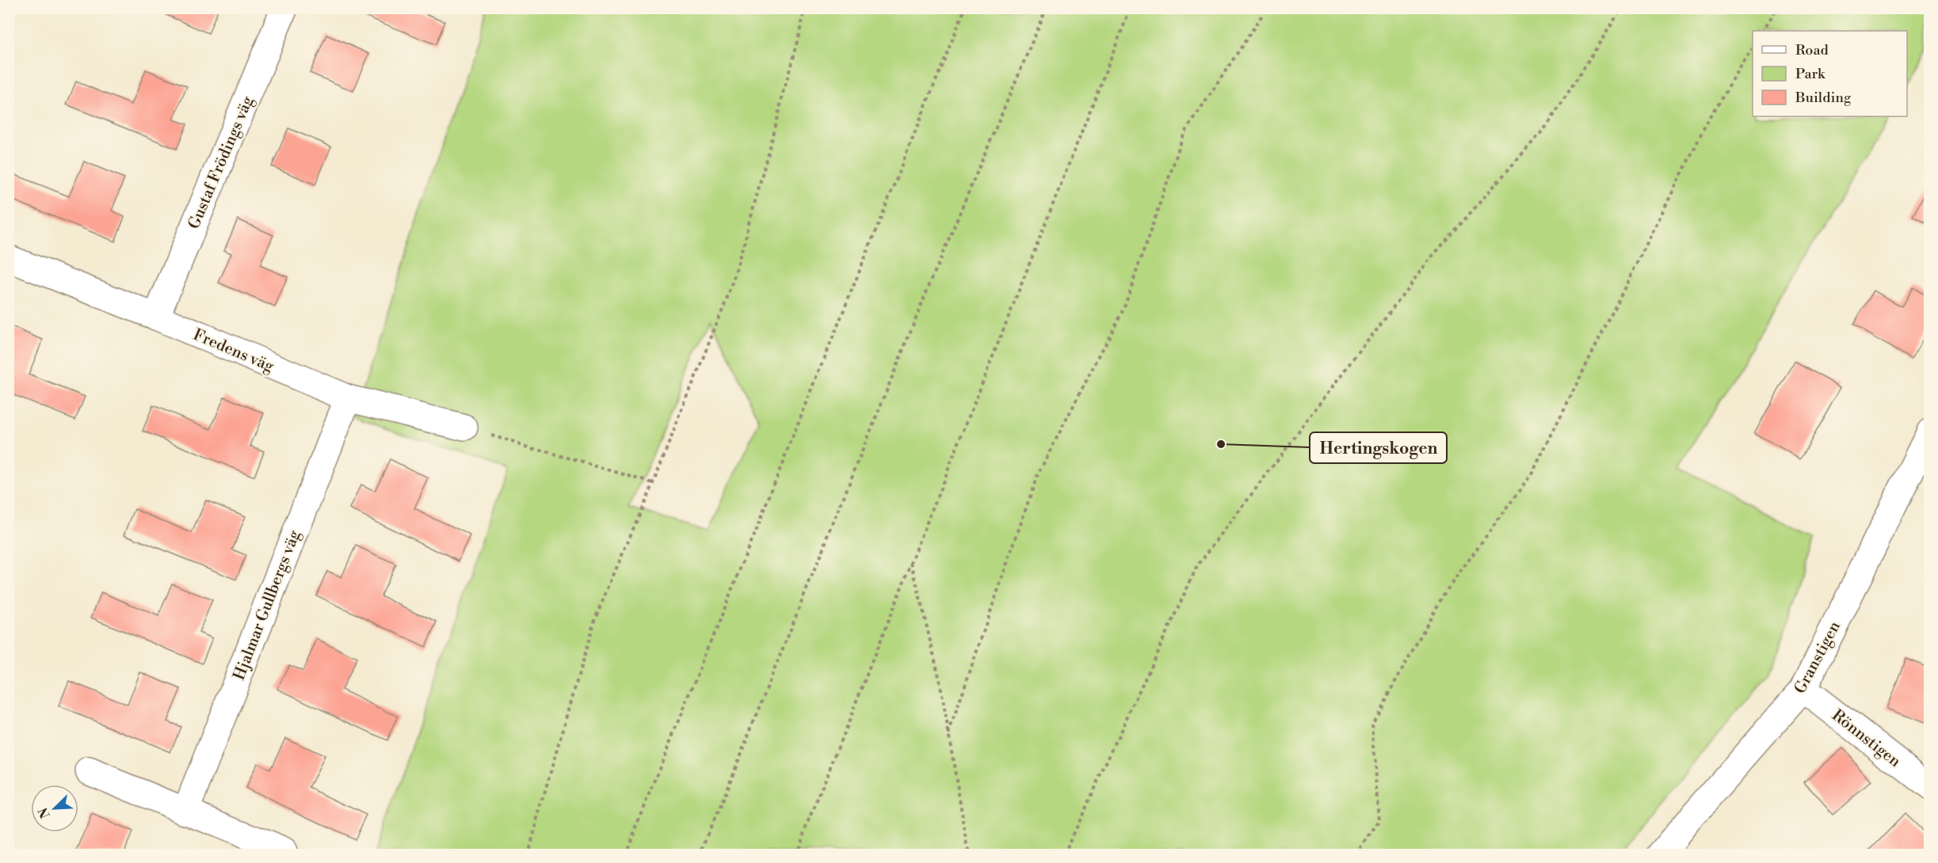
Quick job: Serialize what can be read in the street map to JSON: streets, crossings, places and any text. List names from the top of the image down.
{
  "streets": {
    "street": [
      "Gustaf Frödings väg",
      "Fredens väg",
      "Hjalmar Gullbergs väg",
      "Granstigen",
      "Rönnstigen"
    ]
  },
  "crossings": [
    ["Gustaf Frödings väg", "Fredens väg"],
    ["Fredens väg", "Hjalmar Gullbergs väg"],
    ["Granstigen", "Rönnstigen"]
  ],
  "places": ["Hertingskogen"],
  "legend": ["Road", "Park", "Building"],
  "north": "bottom left"
}
